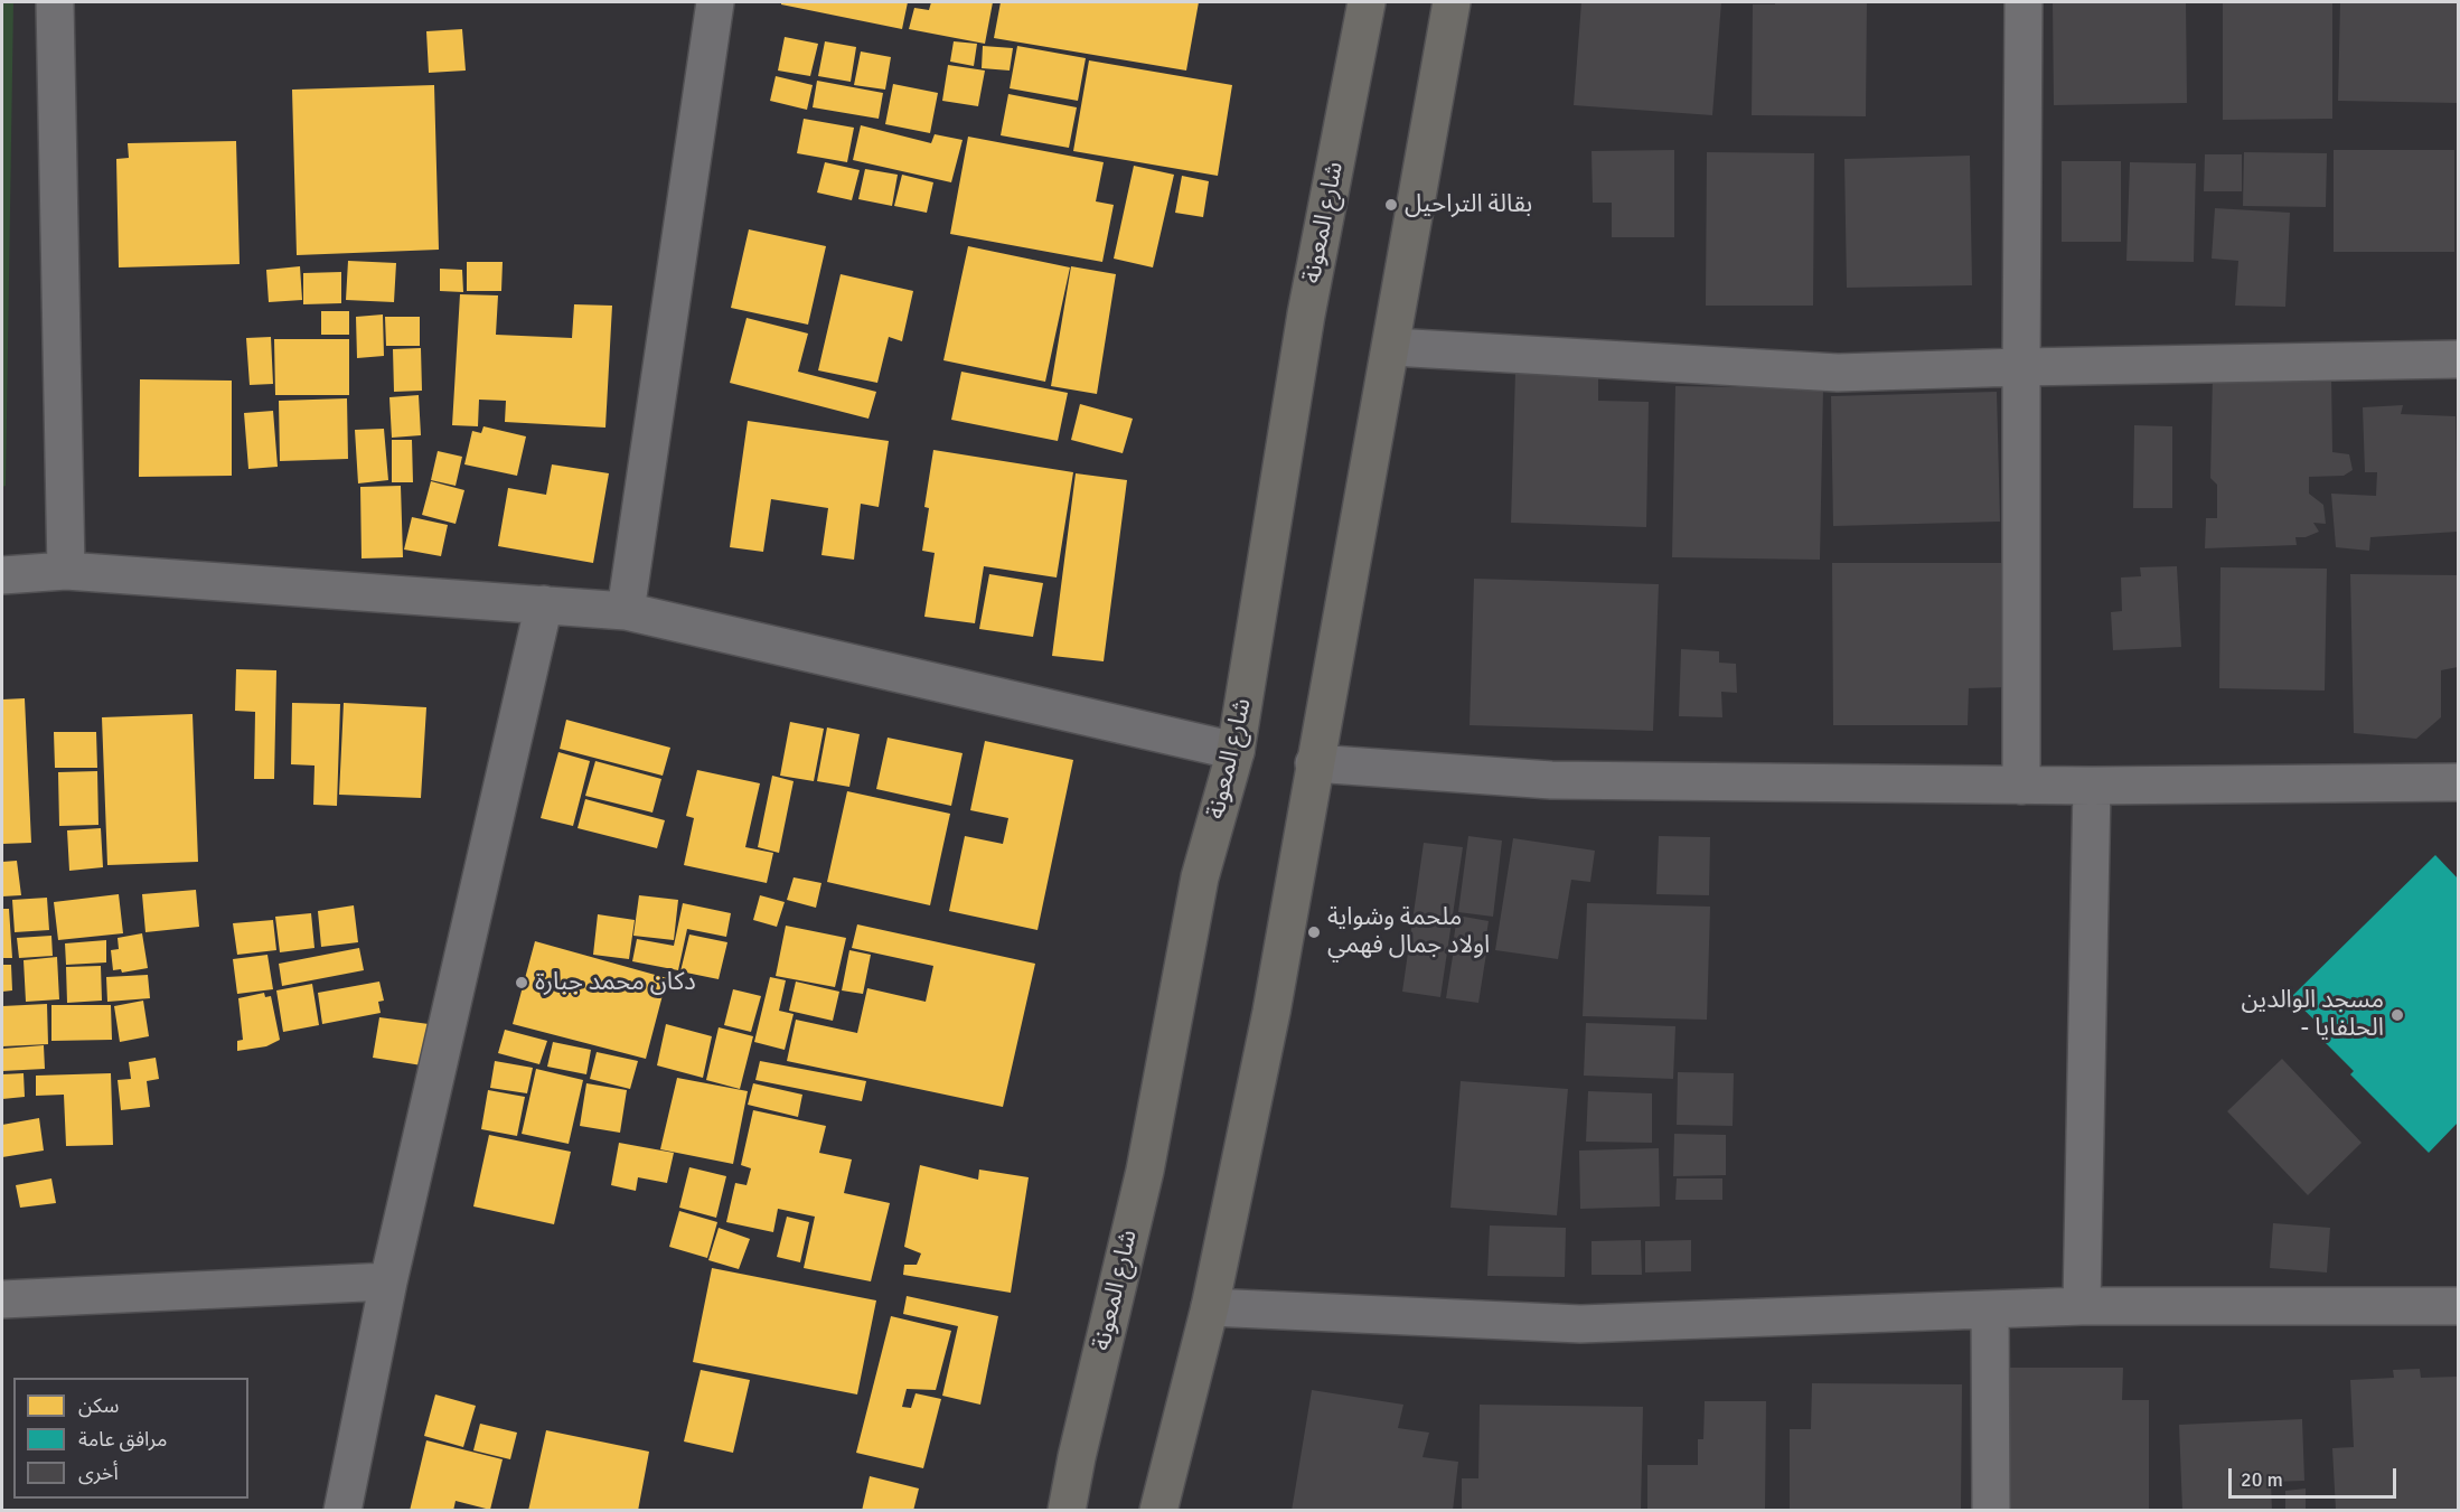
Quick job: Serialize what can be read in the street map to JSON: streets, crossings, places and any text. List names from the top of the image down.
{
  "streets": {
    "highway": ["شارع المعونة"]
  },
  "places": [
    "بقالة التراحيل",
    "ملحمة وشواية اولاد جمال فهمي",
    "دكان محمد جبارة",
    "مسجد الوالدين - الحلفايا"
  ],
  "legend": ["سكن", "مرافق عامة", "أخرى"],
  "scale_bar": "20 m"
}
